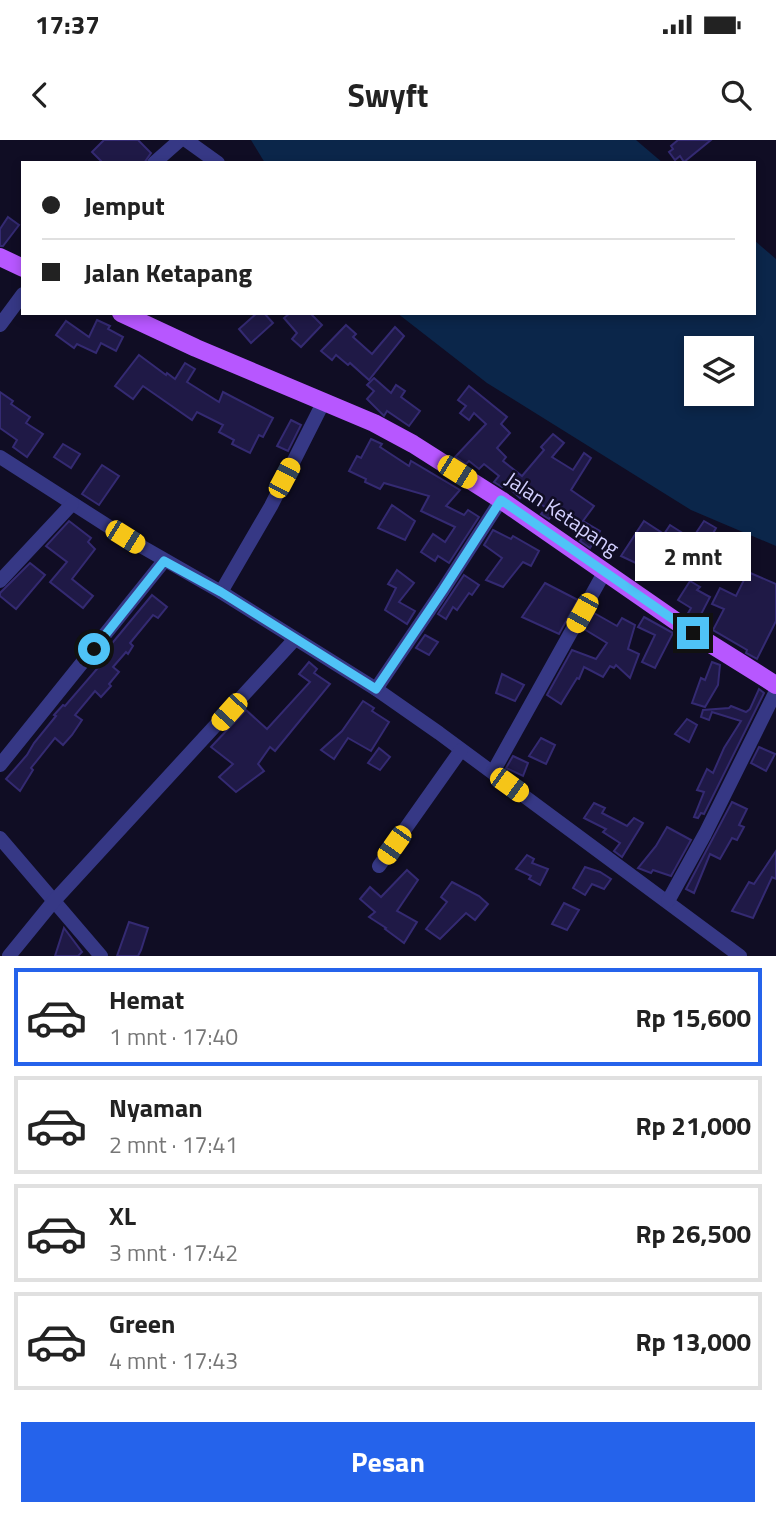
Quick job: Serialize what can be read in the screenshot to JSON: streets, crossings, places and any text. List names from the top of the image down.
{
  "streets": {
    "main road": ["Jalan Ketapang"]
  },
  "page": {
    "status": "17:37",
    "header": "Swyft",
    "banner": ["Jemput", "Jalan Ketapang"],
    "bubble": "2 mnt",
    "list": [
      {
        "name": "Hemat",
        "note": "1 mnt · 17:40",
        "value": "Rp 15,600"
      },
      {
        "name": "Nyaman",
        "note": "2 mnt · 17:41",
        "value": "Rp 21,000"
      },
      {
        "name": "XL",
        "note": "3 mnt · 17:42",
        "value": "Rp 26,500"
      },
      {
        "name": "Green",
        "note": "4 mnt · 17:43",
        "value": "Rp 13,000"
      }
    ],
    "buttons": "Pesan"
  }
}
